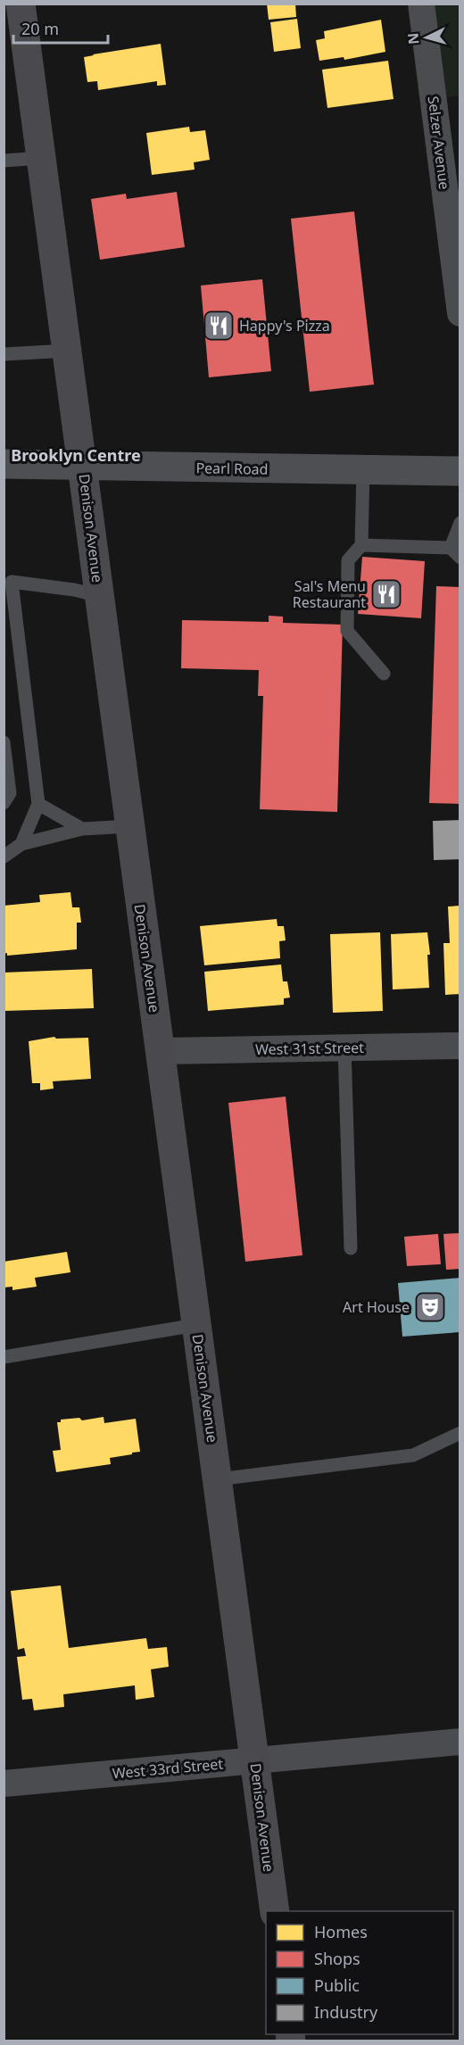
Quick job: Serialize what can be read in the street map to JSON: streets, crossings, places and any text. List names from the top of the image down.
{
  "streets": {
    "main road": ["Pearl Road", "Denison Avenue"],
    "street": ["Selzer Avenue", "West 31st Street", "West 33rd Street"]
  },
  "crossings": [
    ["Pearl Road", "Denison Avenue"],
    ["Denison Avenue", "West 31st Street"],
    ["Denison Avenue", "West 33rd Street"]
  ],
  "districts": ["Brooklyn Centre"],
  "places": {
    "restaurant": ["Happy's Pizza", "Sal's Menu Restaurant"],
    "theatre": ["Art House"]
  },
  "legend": [
    "Homes",
    "Shops",
    "Public",
    "Industry"
  ],
  "scale_bar": "20 m",
  "north": "left"
}
